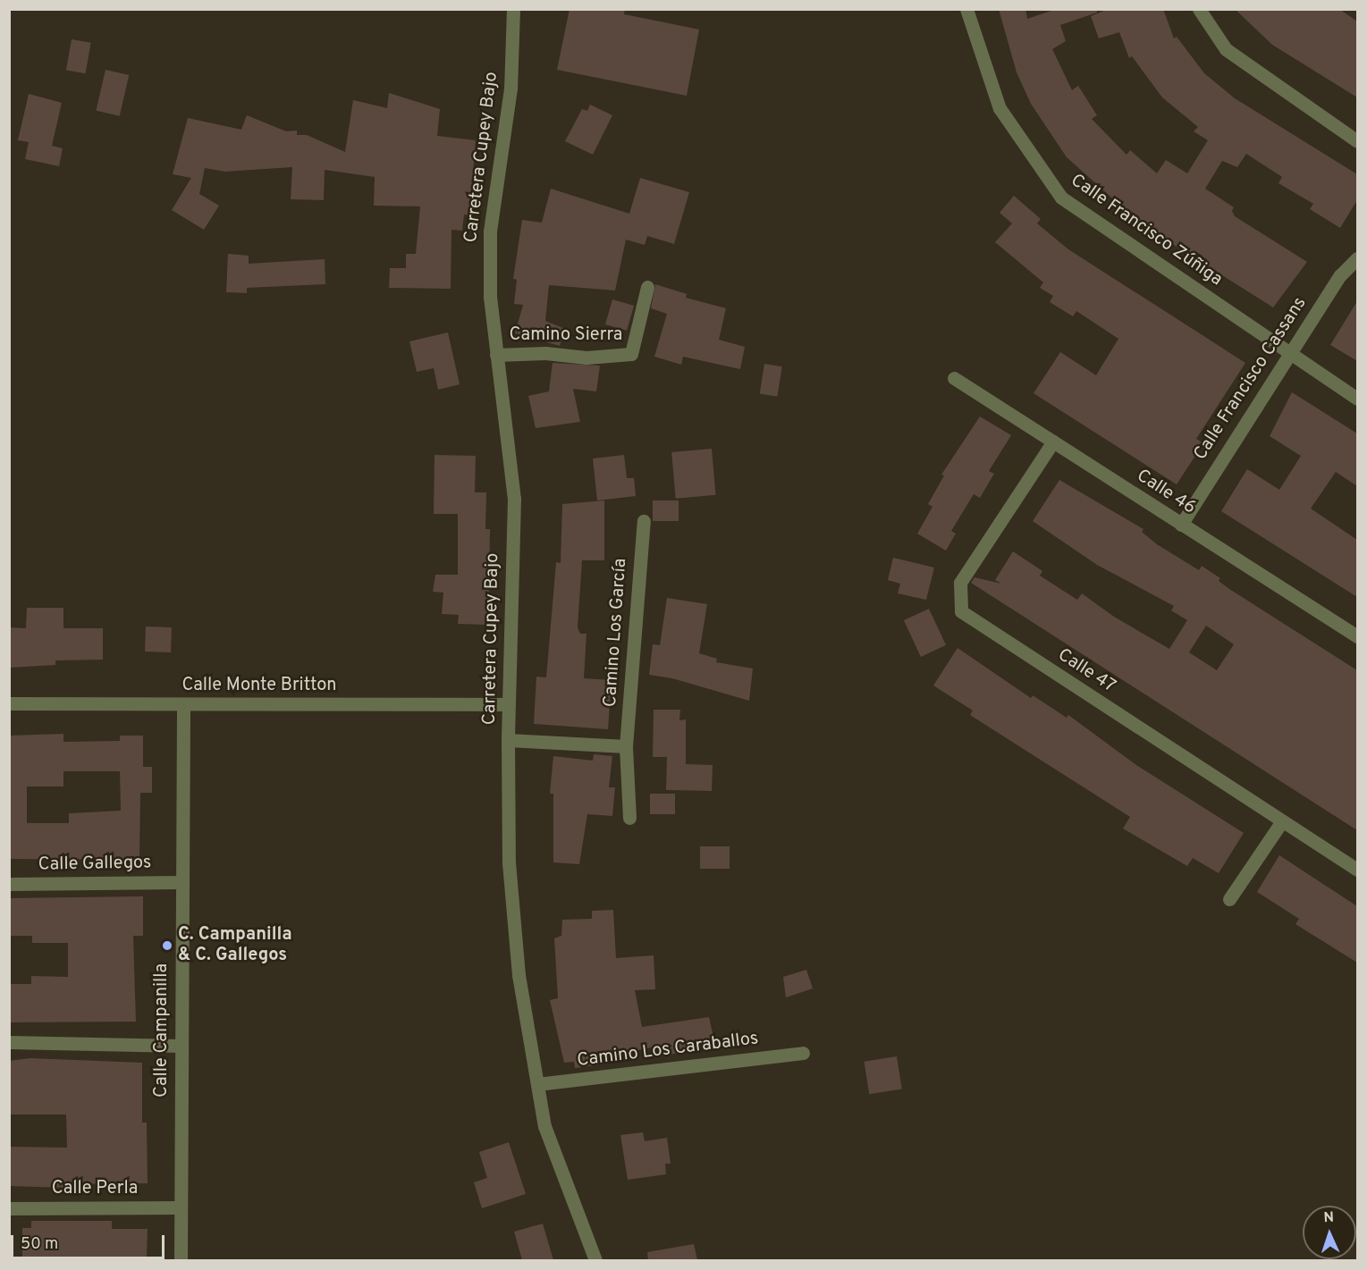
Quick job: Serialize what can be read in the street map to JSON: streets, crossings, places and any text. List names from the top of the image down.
{
  "streets": {
    "street": [
      "Carretera Cupey Bajo",
      "Calle Francisco Zúñiga",
      "Camino Sierra",
      "Calle Francisco Cassans",
      "Calle 46",
      "Camino Los García",
      "Calle 47",
      "Calle Monte Britton",
      "Calle Gallegos",
      "Calle Campanilla",
      "Camino Los Caraballos",
      "Calle Perla"
    ]
  },
  "crossings": [
    ["Carretera Cupey Bajo", "Camino Sierra"],
    ["Carretera Cupey Bajo", "Calle Monte Britton"],
    ["Carretera Cupey Bajo", "Camino Los Caraballos"],
    ["Calle Francisco Zúñiga", "Calle Francisco Cassans"],
    ["Calle Francisco Cassans", "Calle 46"],
    ["Calle 46", "Calle 47"],
    ["Calle Monte Britton", "Calle Campanilla"],
    ["Calle Gallegos", "Calle Campanilla"],
    ["Calle Campanilla", "Calle Perla"]
  ],
  "places": ["C. Campanilla & C. Gallegos"],
  "scale_bar": "50 m",
  "north": "top"
}
